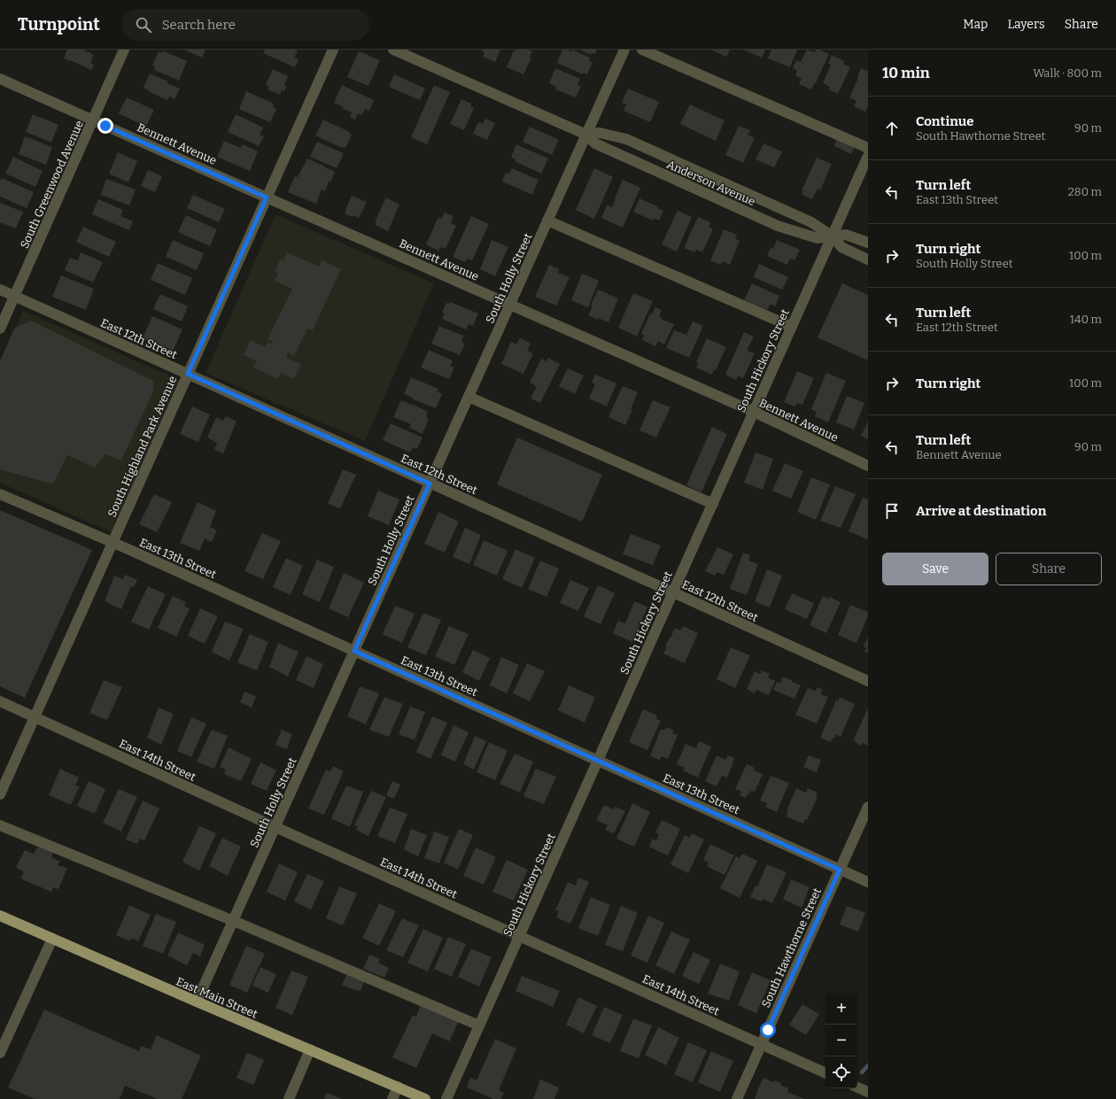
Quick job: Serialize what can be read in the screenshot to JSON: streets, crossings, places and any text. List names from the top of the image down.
{
  "streets": {
    "main road": ["East Main Street"],
    "street": [
      "Bennett Avenue",
      "Anderson Avenue",
      "South Greenwood Avenue",
      "South Holly Street",
      "East 12th Street",
      "South Hickory Street",
      "South Highland Park Avenue",
      "East 13th Street",
      "East 14th Street",
      "South Hawthorne Street"
    ]
  },
  "crossings": [
    ["Bennett Avenue", "South Greenwood Avenue"],
    ["Bennett Avenue", "South Holly Street"],
    ["Bennett Avenue", "South Hickory Street"],
    ["Bennett Avenue", "South Highland Park Avenue"],
    ["Anderson Avenue", "South Holly Street"],
    ["Anderson Avenue", "South Hickory Street"],
    ["South Greenwood Avenue", "East 12th Street"],
    ["South Holly Street", "East 12th Street"],
    ["South Holly Street", "East 13th Street"],
    ["South Holly Street", "East 14th Street"],
    ["South Holly Street", "East Main Street"],
    ["East 12th Street", "South Hickory Street"],
    ["East 12th Street", "South Highland Park Avenue"],
    ["South Hickory Street", "East 13th Street"],
    ["South Hickory Street", "East 14th Street"],
    ["South Highland Park Avenue", "East 13th Street"],
    ["South Highland Park Avenue", "East 14th Street"],
    ["East 13th Street", "South Hawthorne Street"],
    ["East 14th Street", "South Hawthorne Street"]
  ],
  "page": {
    "header": "Turnpoint",
    "search": "Search here",
    "nav": ["Map", "Layers", "Share"],
    "heading": ["10 min", "Walk · 800 m"],
    "list": [
      ["Continue", "South Hawthorne Street", "90 m"],
      ["Turn left", "East 13th Street", "280 m"],
      ["Turn right", "South Holly Street", "100 m"],
      ["Turn left", "East 12th Street", "140 m"],
      ["Turn right", "100 m"],
      ["Turn left", "Bennett Avenue", "90 m"],
      "Arrive at destination"
    ],
    "buttons": ["Save", "Share"],
    "map_buttons": ["+", "−"]
  }
}
